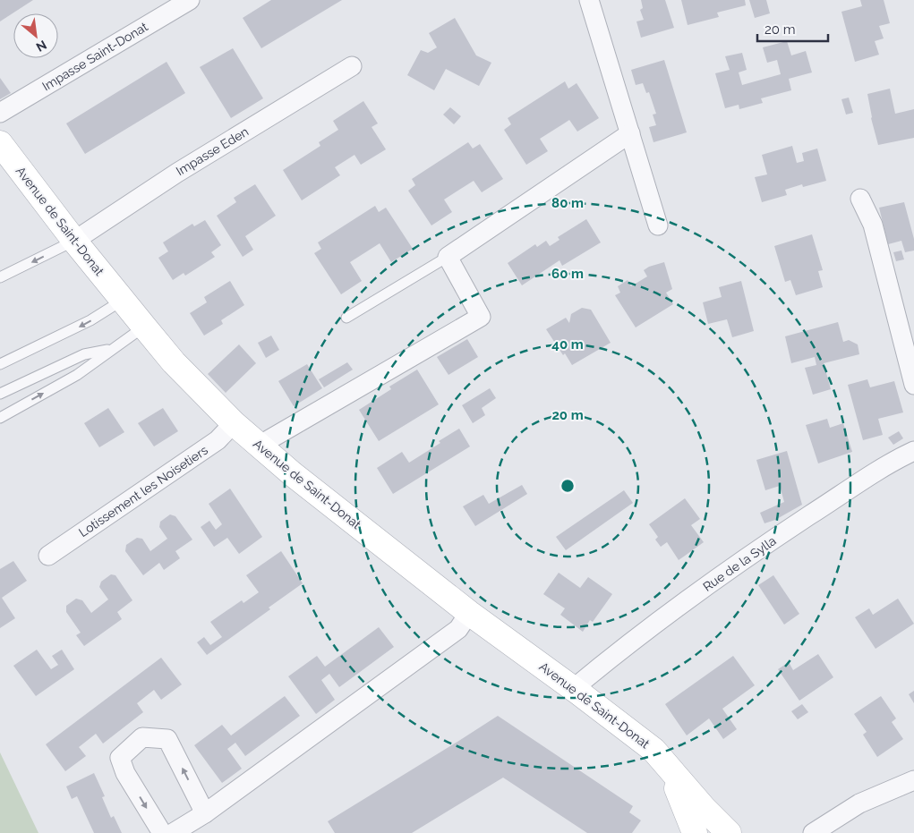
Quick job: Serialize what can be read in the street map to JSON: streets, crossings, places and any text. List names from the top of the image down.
{
  "streets": {
    "main road": ["Avenue de Saint-Donat"],
    "street": [
      "Impasse Saint-Donat",
      "Impasse Eden",
      "Lotissement les Noisetiers",
      "Rue de la Sylla"
    ]
  },
  "crossings": [
    ["Impasse Eden", "Avenue de Saint-Donat"],
    ["Avenue de Saint-Donat", "Lotissement les Noisetiers"],
    ["Avenue de Saint-Donat", "Rue de la Sylla"]
  ],
  "scale_bar": "20 m",
  "north": "bottom right",
  "rings": [
    "80 m",
    "60 m",
    "40 m",
    "20 m"
  ]
}
